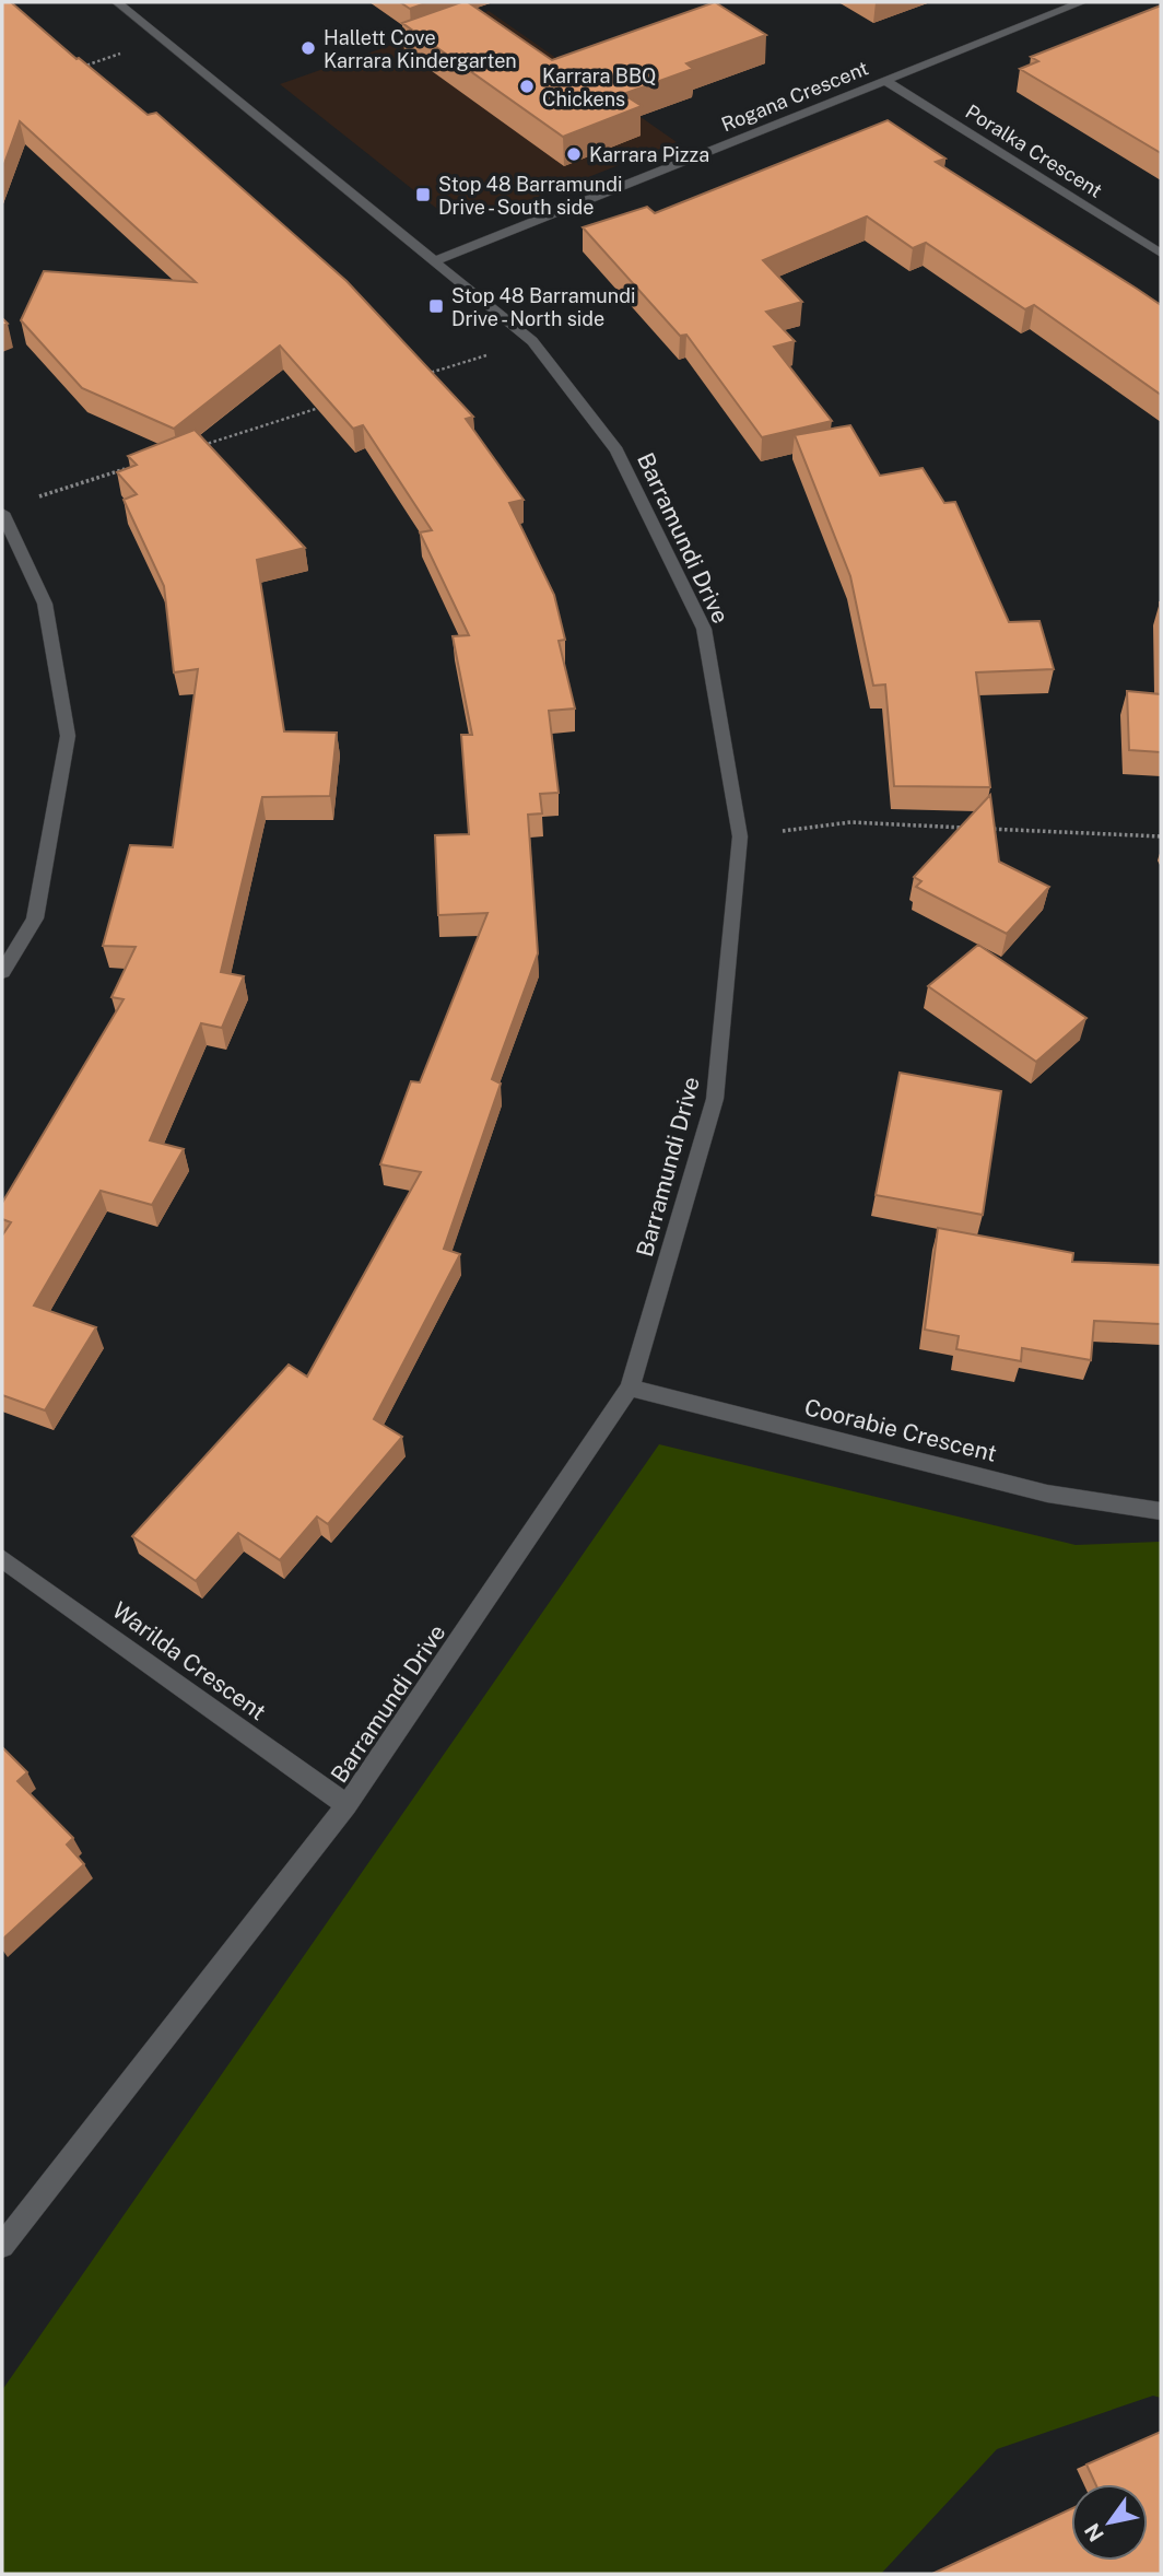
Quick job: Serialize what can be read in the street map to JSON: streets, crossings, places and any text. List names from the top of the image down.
{
  "streets": {
    "street": [
      "Rogana Crescent",
      "Poralka Crescent",
      "Barramundi Drive",
      "Coorabie Crescent",
      "Warilda Crescent"
    ]
  },
  "crossings": [
    ["Rogana Crescent", "Poralka Crescent"],
    ["Rogana Crescent", "Barramundi Drive"],
    ["Barramundi Drive", "Coorabie Crescent"],
    ["Barramundi Drive", "Warilda Crescent"]
  ],
  "places": {
    "other": ["Hallett Cove Karrara Kindergarten", "Karrara BBQ Chickens", "Karrara Pizza"],
    "transit": ["Stop 48 Barramundi Drive - South side", "Stop 48 Barramundi Drive - North side"]
  },
  "north": "bottom left"
}
